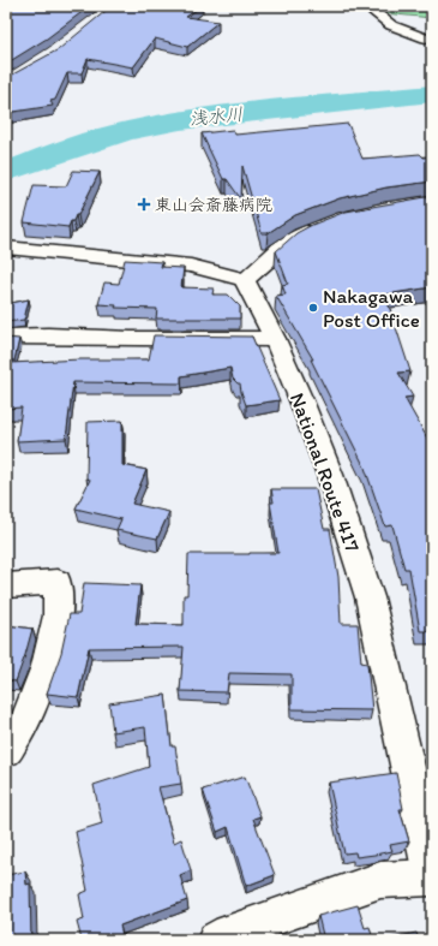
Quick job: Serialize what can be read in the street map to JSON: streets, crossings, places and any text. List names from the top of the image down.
{
  "streets": {
    "main road": ["National Route 417"]
  },
  "water": ["浅水川"],
  "places": {
    "health": ["東山会斎藤病院"],
    "other": ["Nakagawa Post Office"]
  }
}
